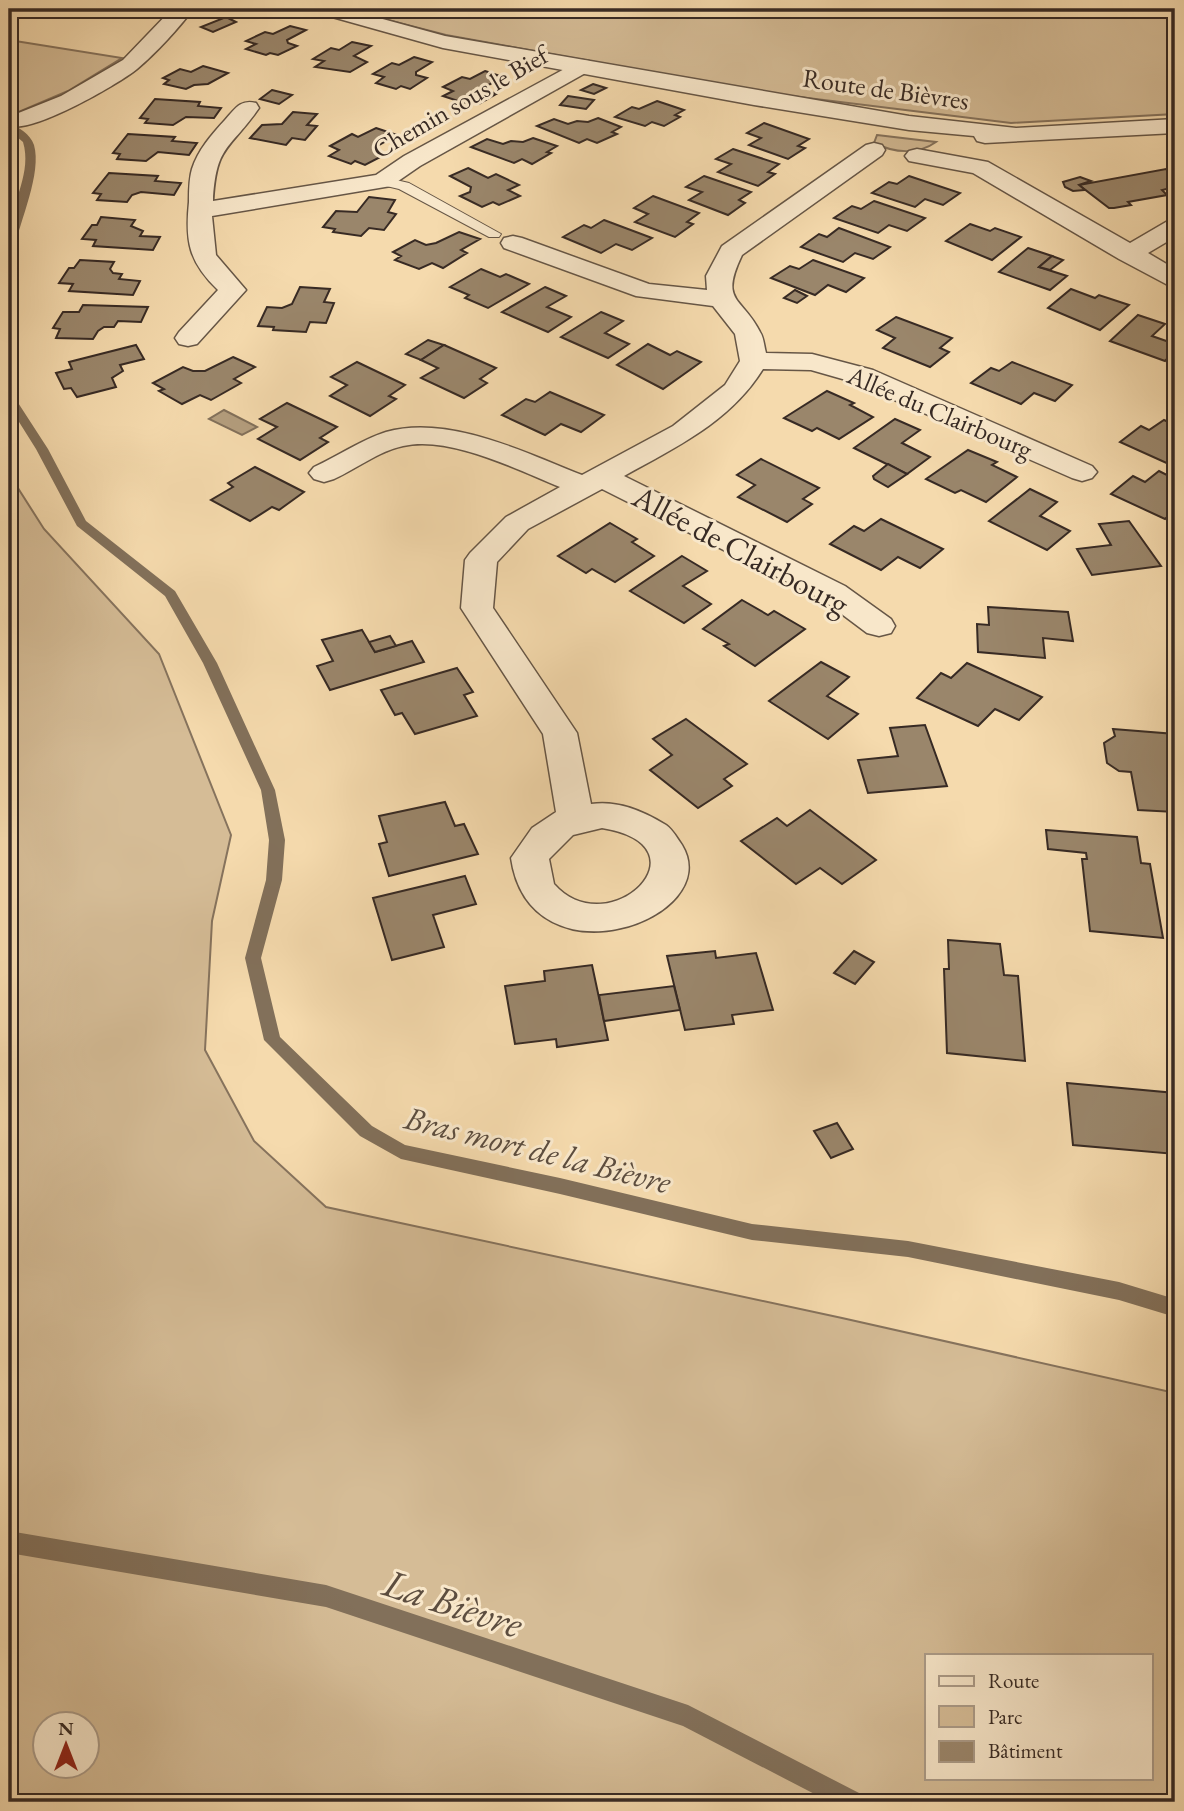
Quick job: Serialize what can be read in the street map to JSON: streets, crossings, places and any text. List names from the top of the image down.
{
  "streets": {
    "street": [
      "Route de Bièvres",
      "Chemin sous le Bief",
      "Allée du Clairbourg",
      "Allée de Clairbourg"
    ]
  },
  "crossings": [
    ["Route de Bièvres", "Chemin sous le Bief"]
  ],
  "water": ["Bras mort de la Bièvre", "La Bièvre"],
  "legend": ["Route", "Parc", "Bâtiment"],
  "north": "top"
}
